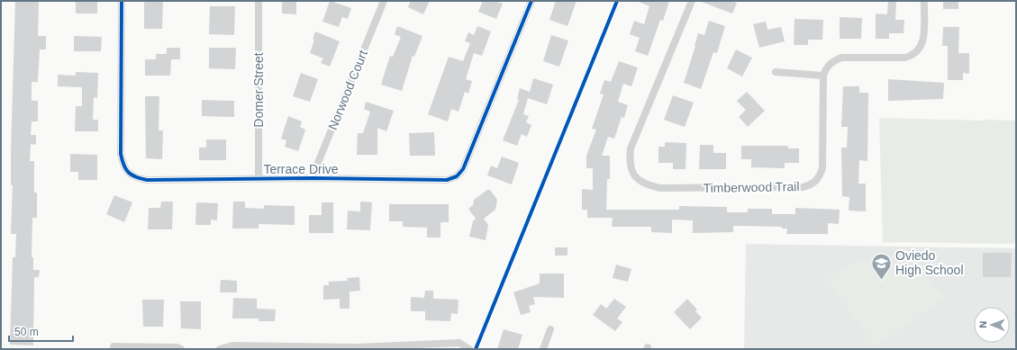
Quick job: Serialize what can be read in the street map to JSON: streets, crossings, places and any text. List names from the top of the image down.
{
  "streets": {
    "street": [
      "Domer Street",
      "Norwood Court",
      "Terrace Drive",
      "Timberwood Trail"
    ]
  },
  "crossings": [
    ["Domer Street", "Terrace Drive"],
    ["Norwood Court", "Terrace Drive"]
  ],
  "places": {
    "school or university": ["Oviedo High School"]
  },
  "scale_bar": "50 m",
  "north": "left"
}
